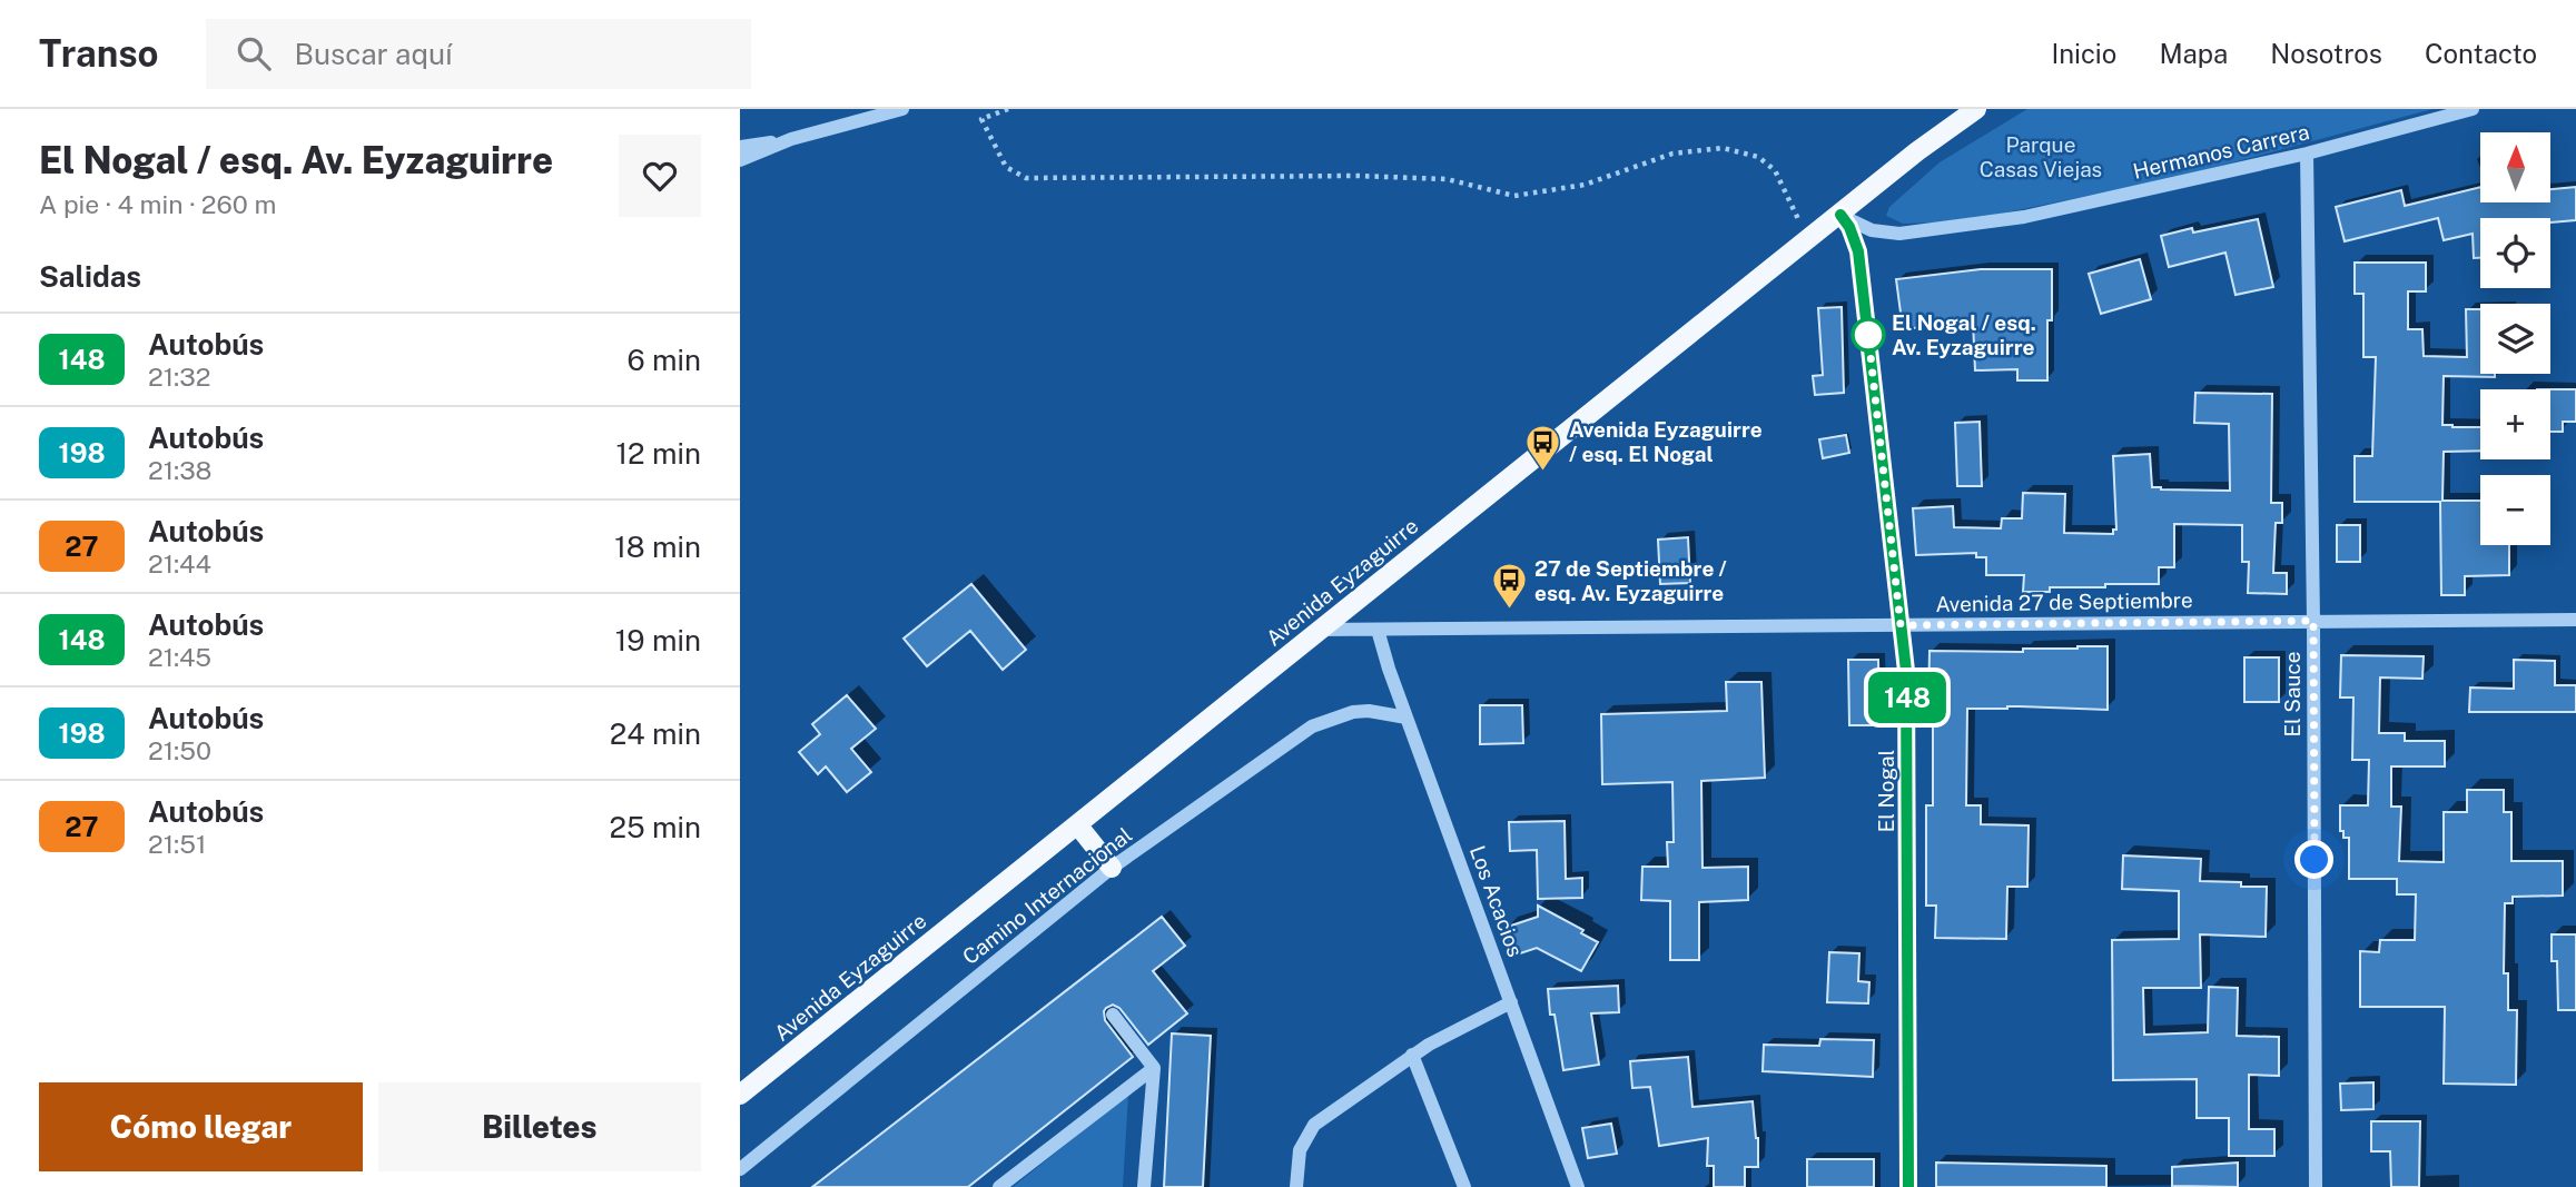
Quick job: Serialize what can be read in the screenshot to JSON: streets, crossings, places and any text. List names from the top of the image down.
{
  "streets": {
    "main road": ["Avenida Eyzaguirre"],
    "street": [
      "Hermanos Carrera",
      "Avenida 27 de Septiembre",
      "El Sauce",
      "El Nogal",
      "Camino Internacional",
      "Los Acacios"
    ]
  },
  "crossings": [
    ["Hermanos Carrera", "Avenida Eyzaguirre"],
    ["Hermanos Carrera", "El Sauce"],
    ["Hermanos Carrera", "El Nogal"],
    ["Avenida Eyzaguirre", "Avenida 27 de Septiembre"],
    ["Avenida Eyzaguirre", "El Nogal"],
    ["Avenida 27 de Septiembre", "El Sauce"],
    ["Avenida 27 de Septiembre", "El Nogal"],
    ["Avenida 27 de Septiembre", "Los Acacios"],
    ["Camino Internacional", "Los Acacios"]
  ],
  "parks": ["Parque Casas Viejas"],
  "places": {
    "other": ["El Nogal / esq. Av. Eyzaguirre"],
    "bus stop": ["Avenida Eyzaguirre / esq. El Nogal", "27 de Septiembre / esq. Av. Eyzaguirre"]
  },
  "lines": ["bus line 148"],
  "north": "top",
  "page": {
    "header": "Transo",
    "search": "Buscar aquí",
    "nav": [
      "Inicio",
      "Mapa",
      "Nosotros",
      "Contacto"
    ],
    "heading": [
      ["El Nogal / esq. Av. Eyzaguirre", "A pie · 4 min · 260 m"],
      "Salidas"
    ],
    "on_map": "148",
    "map_buttons": ["+", "−"],
    "list": [
      {
        "mark": "148",
        "name": "Autobús",
        "note": "21:32",
        "value": "6 min"
      },
      {
        "mark": "198",
        "name": "Autobús",
        "note": "21:38",
        "value": "12 min"
      },
      {
        "mark": "27",
        "name": "Autobús",
        "note": "21:44",
        "value": "18 min"
      },
      {
        "mark": "148",
        "name": "Autobús",
        "note": "21:45",
        "value": "19 min"
      },
      {
        "mark": "198",
        "name": "Autobús",
        "note": "21:50",
        "value": "24 min"
      },
      {
        "mark": "27",
        "name": "Autobús",
        "note": "21:51",
        "value": "25 min"
      }
    ],
    "buttons": ["Cómo llegar", "Billetes"]
  }
}
